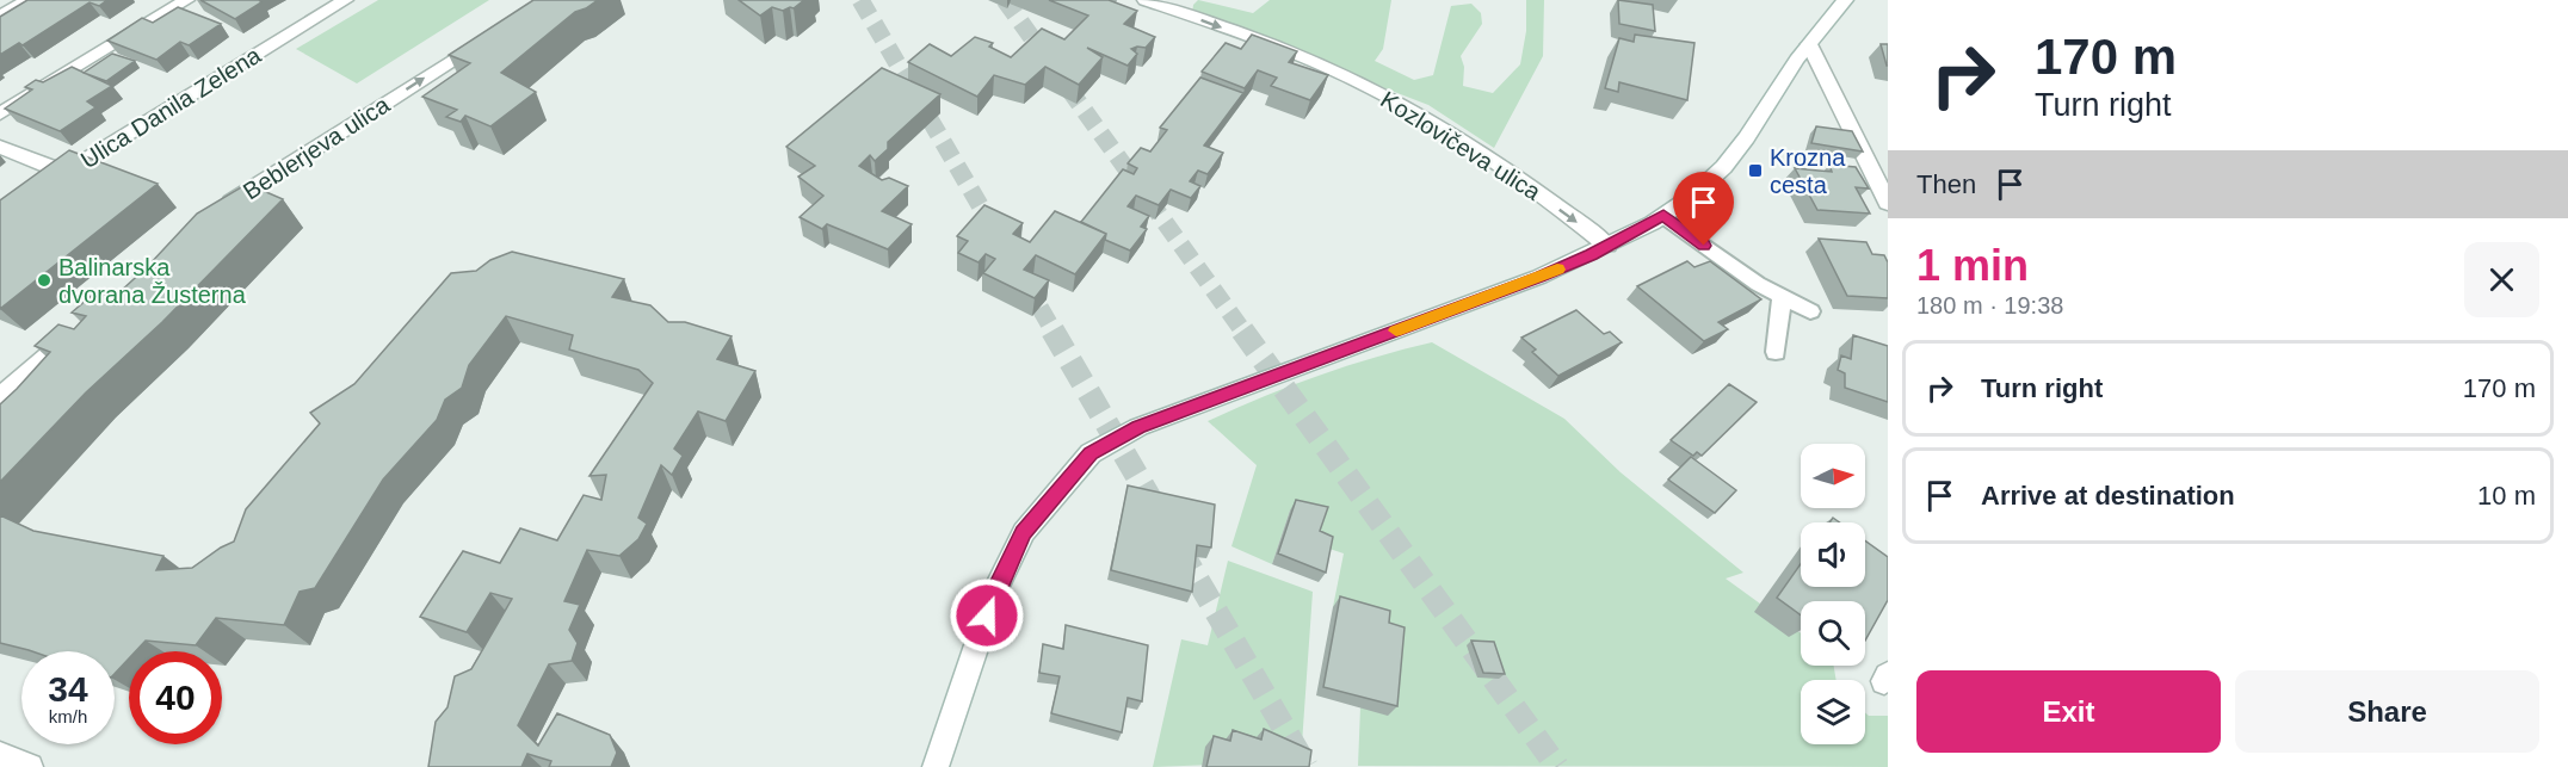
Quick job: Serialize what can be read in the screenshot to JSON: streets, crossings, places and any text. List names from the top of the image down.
{
  "streets": {
    "street": ["Ulica Danila Zelena", "Kozlovičeva ulica", "Beblerjeva ulica"]
  },
  "one_way": ["Kozlovičeva ulica", "Beblerjeva ulica"],
  "places": {
    "transit": ["Krozna cesta"],
    "other": ["Balinarska dvorana Žusterna"]
  },
  "north": "right",
  "page": {
    "turn": ["170 m", "Turn right"],
    "then": "Then",
    "heading": ["1 min", "180 m · 19:38"],
    "list": [
      {
        "name": "Turn right",
        "value": "170 m"
      },
      {
        "name": "Arrive at destination",
        "value": "10 m"
      }
    ],
    "speed": "34 km/h",
    "limit": "40",
    "buttons": ["Exit", "Share"]
  }
}
